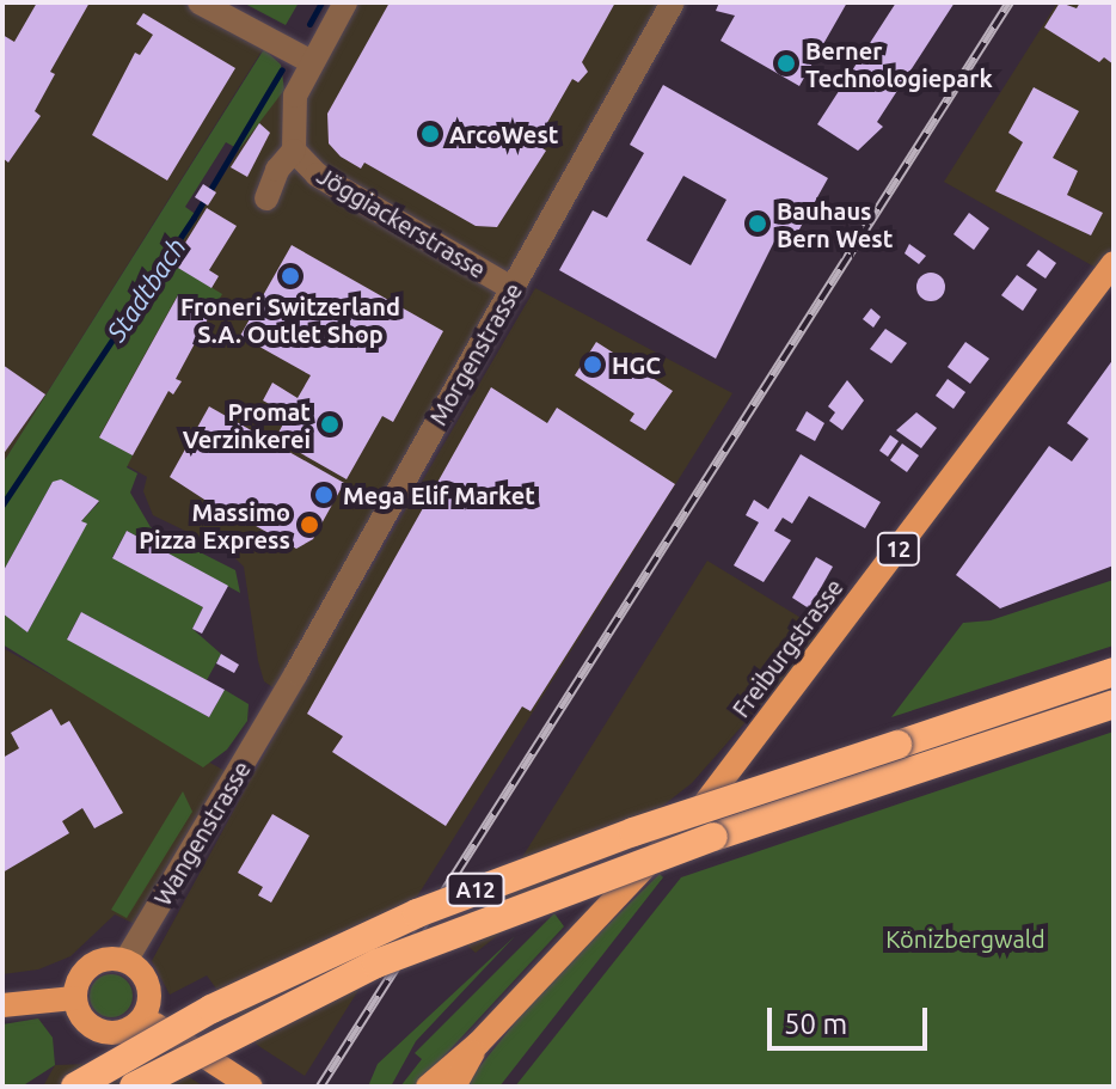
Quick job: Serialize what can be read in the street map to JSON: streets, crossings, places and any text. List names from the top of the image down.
{
  "streets": {
    "highway": ["A12"],
    "main road": ["12", "Freiburgstrasse"],
    "street": ["Jöggiackerstrasse", "Morgenstrasse", "Wangenstrasse"]
  },
  "crossings": [
    ["Jöggiackerstrasse", "Morgenstrasse"],
    ["Morgenstrasse", "Wangenstrasse"]
  ],
  "water": ["Stadtbach"],
  "parks": ["Könizbergwald"],
  "places": [
    "Berner Technologiepark",
    "ArcoWest",
    "Bauhaus Bern West",
    "Froneri Switzerland S.A. Outlet Shop",
    "HGC",
    "Promat Verzinkerei",
    "Mega Elif Market",
    "Massimo Pizza Express"
  ],
  "scale_bar": "50 m"
}
